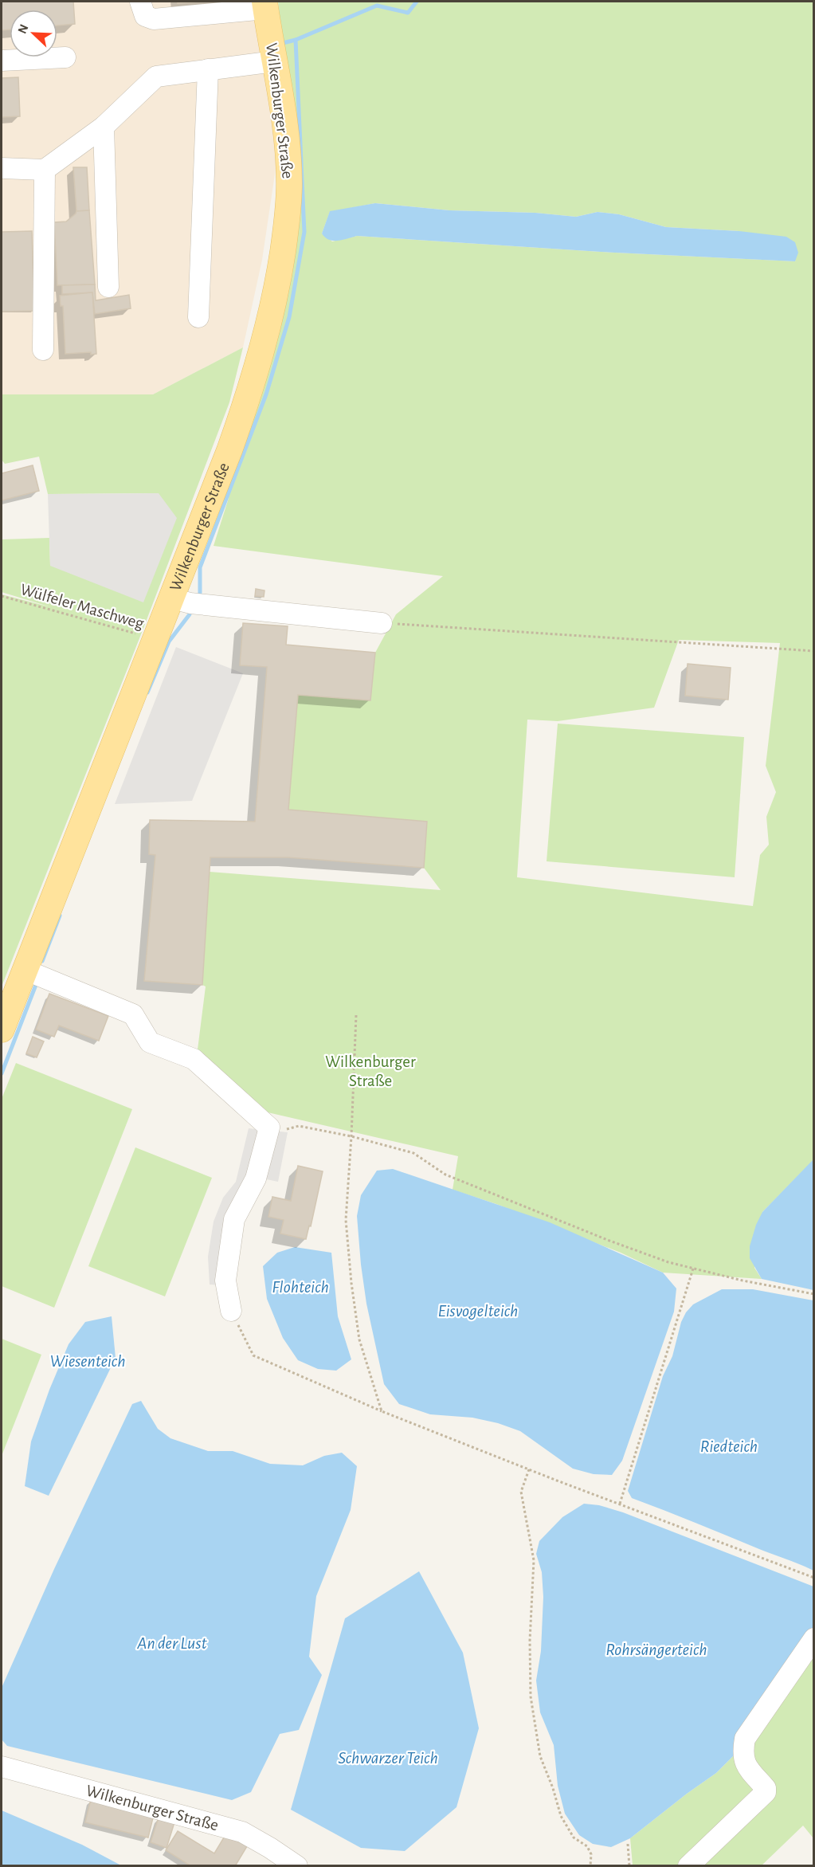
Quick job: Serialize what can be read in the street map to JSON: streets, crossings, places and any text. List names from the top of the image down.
{
  "streets": {
    "main road": ["Wilkenburger Straße"],
    "path": ["Wülfeler Maschweg"]
  },
  "crossings": [
    ["Wilkenburger Straße", "Wülfeler Maschweg"]
  ],
  "water": [
    "Flohteich",
    "Eisvogelteich",
    "Wiesenteich",
    "Riedteich",
    "An der Lust",
    "Rohrsängerteich",
    "Schwarzer Teich"
  ],
  "parks": ["Wilkenburger Straße"],
  "north": "top left"
}
